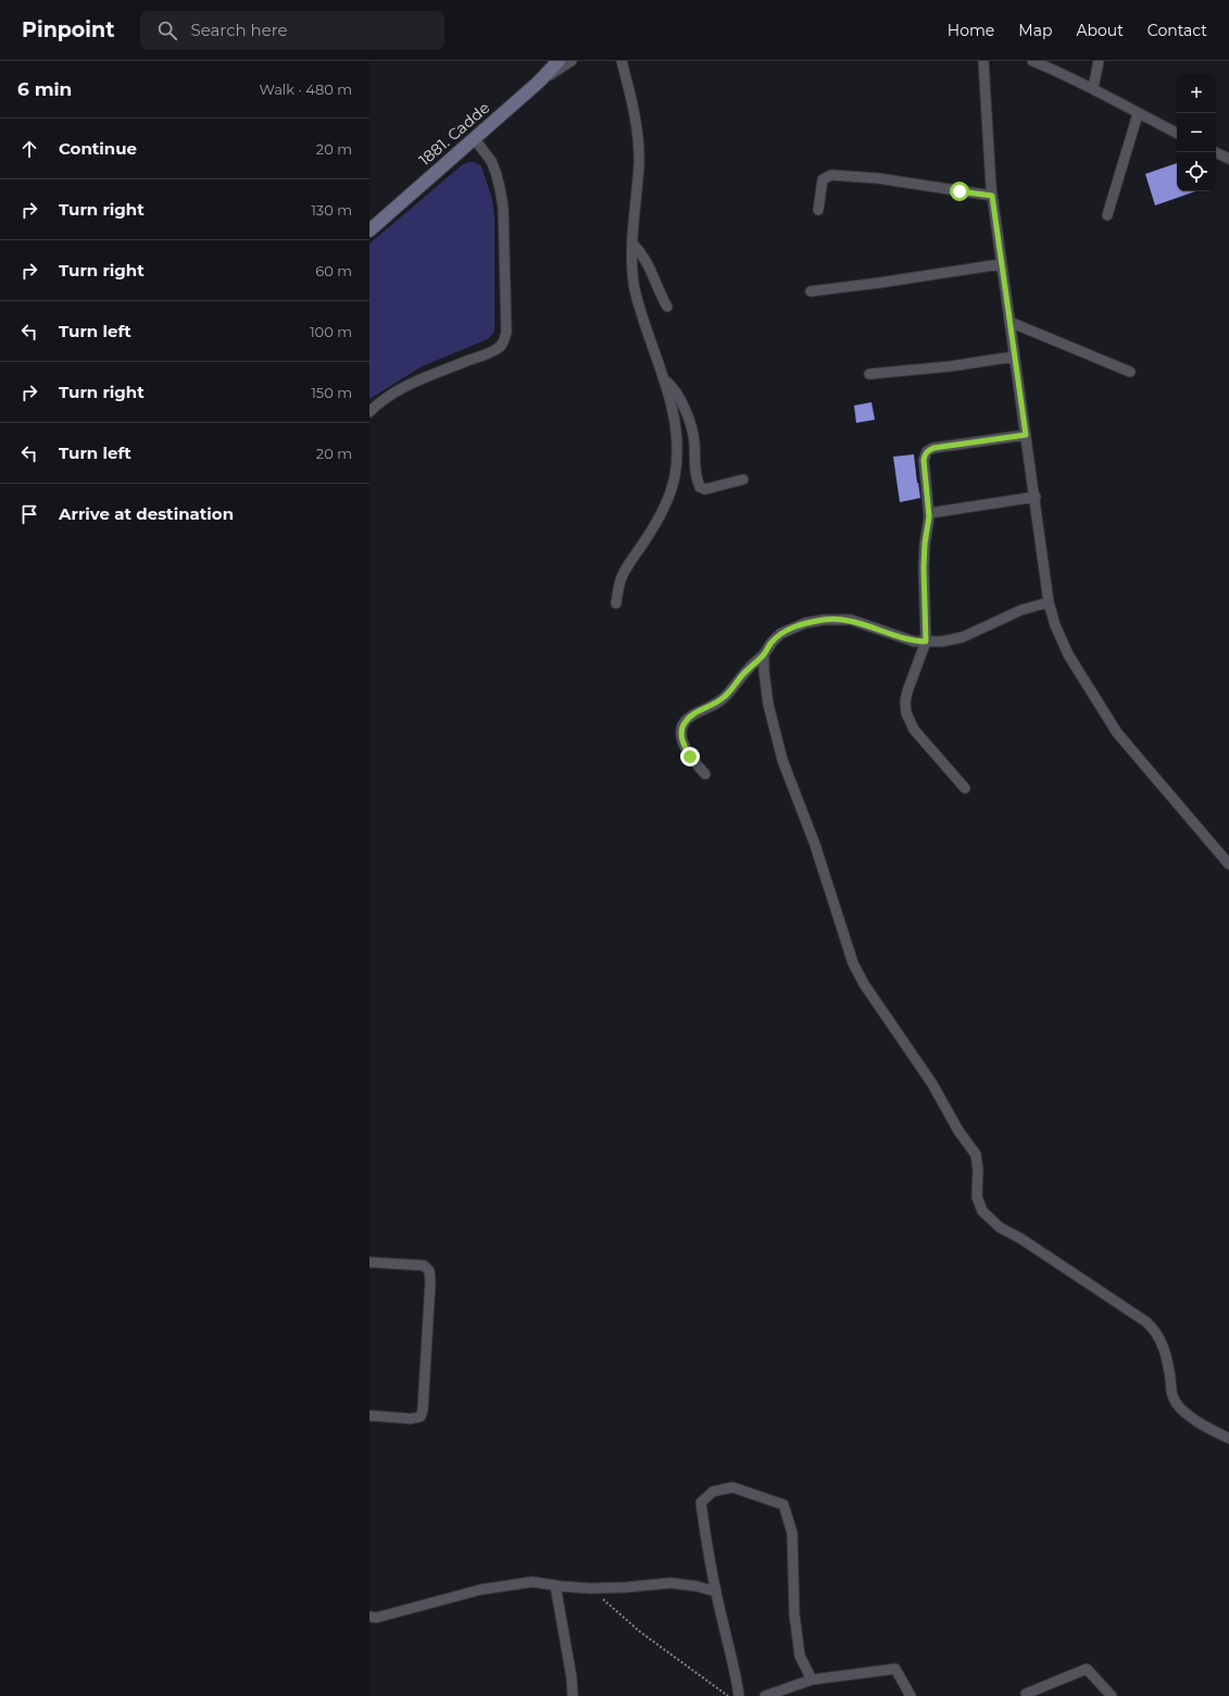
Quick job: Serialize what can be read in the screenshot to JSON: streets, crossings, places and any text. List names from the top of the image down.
{
  "streets": {
    "street": ["1881. Cadde"]
  },
  "page": {
    "header": "Pinpoint",
    "search": "Search here",
    "nav": [
      "Home",
      "Map",
      "About",
      "Contact"
    ],
    "heading": ["6 min", "Walk · 480 m"],
    "map_buttons": ["+", "−"],
    "list": [
      ["Continue", "20 m"],
      ["Turn right", "130 m"],
      ["Turn right", "60 m"],
      ["Turn left", "100 m"],
      ["Turn right", "150 m"],
      ["Turn left", "20 m"],
      "Arrive at destination"
    ]
  }
}
